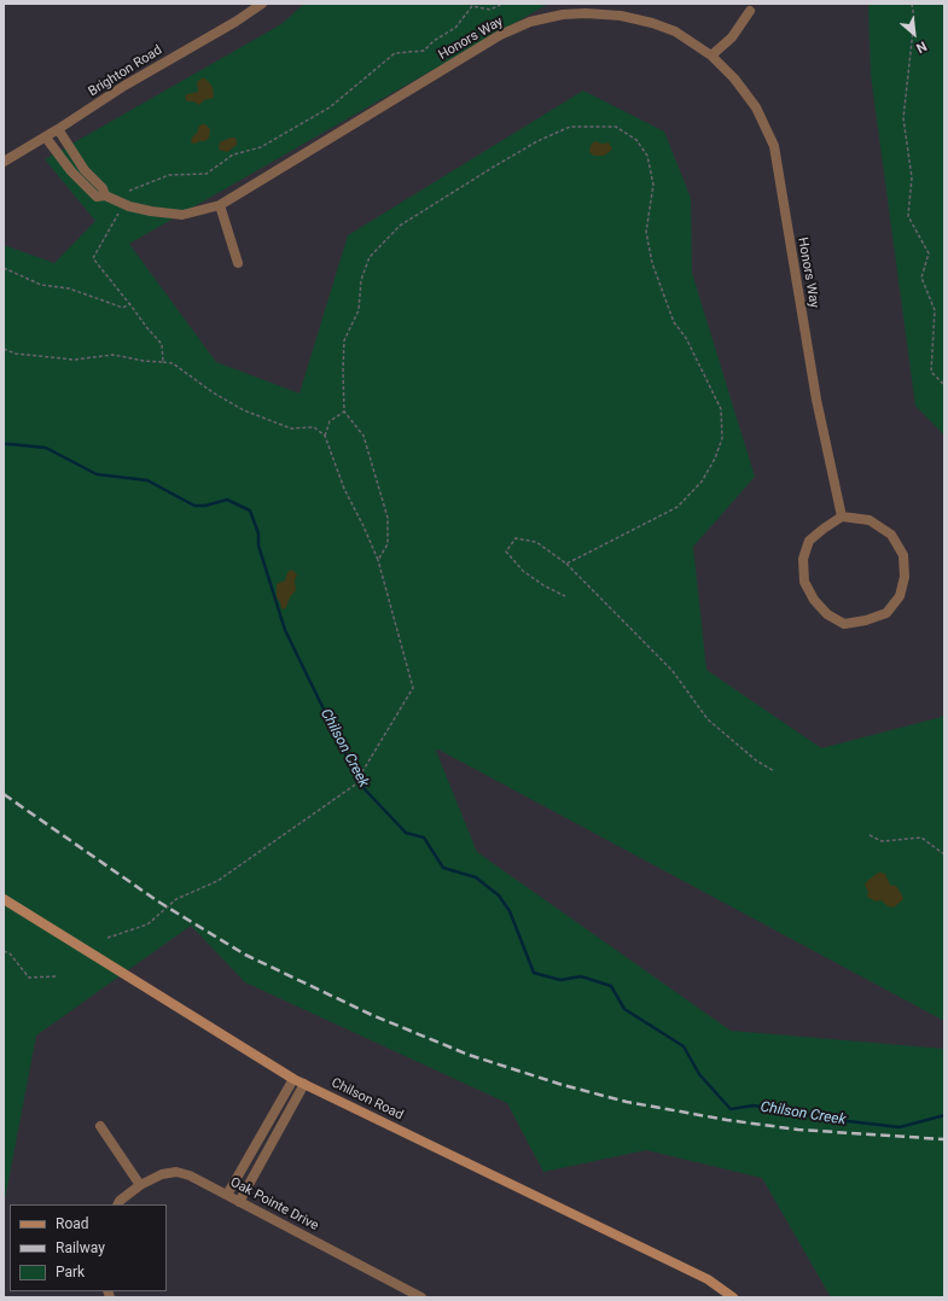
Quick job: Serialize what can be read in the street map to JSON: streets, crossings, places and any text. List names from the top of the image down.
{
  "streets": {
    "main road": ["Chilson Road"],
    "street": ["Honors Way", "Brighton Road", "Oak Pointe Drive"]
  },
  "crossings": [
    ["Honors Way", "Brighton Road"]
  ],
  "water": ["Chilson Creek"],
  "legend": ["Road", "Railway", "Park"],
  "north": "bottom right"
}
